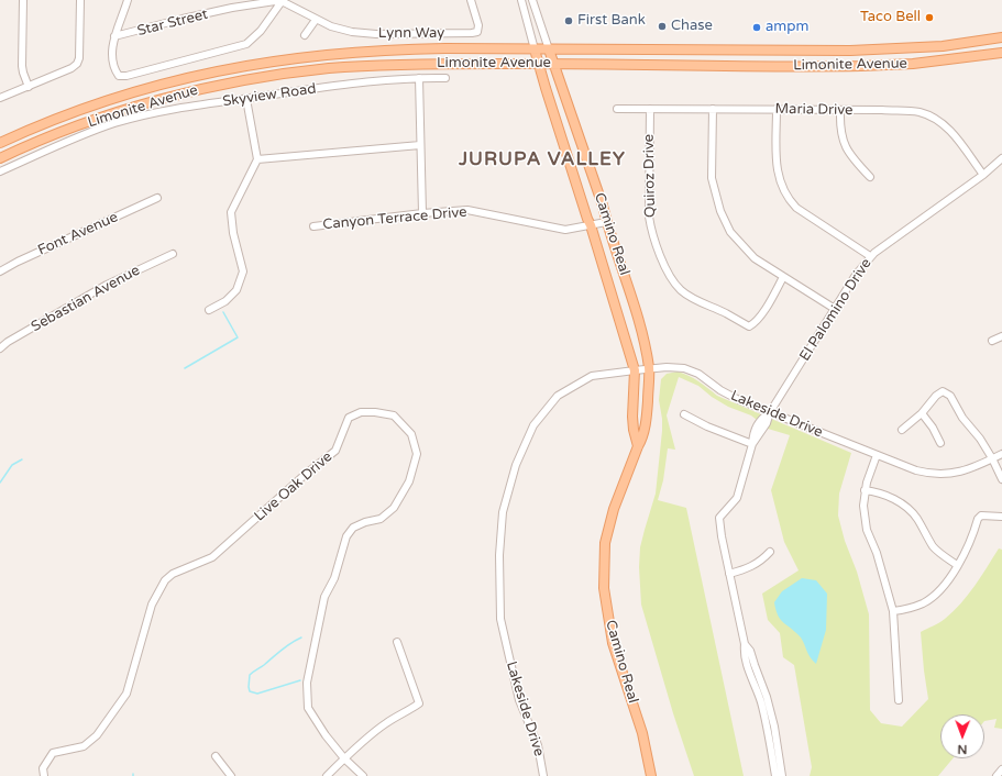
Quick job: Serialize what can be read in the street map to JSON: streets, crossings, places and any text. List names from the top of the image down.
{
  "streets": {
    "main road": ["Limonite Avenue", "Camino Real"],
    "street": [
      "Star Street",
      "Lynn Way",
      "Skyview Road",
      "Maria Drive",
      "Quiroz Drive",
      "Canyon Terrace Drive",
      "Font Avenue",
      "Sebastian Avenue",
      "El Palomino Drive",
      "Lakeside Drive",
      "Live Oak Drive"
    ]
  },
  "crossings": [
    ["Star Street", "Lynn Way"],
    ["Limonite Avenue", "Camino Real"],
    ["Maria Drive", "Quiroz Drive"],
    ["Maria Drive", "El Palomino Drive"],
    ["Canyon Terrace Drive", "Camino Real"],
    ["Camino Real", "Lakeside Drive"],
    ["El Palomino Drive", "Lakeside Drive"]
  ],
  "districts": ["JURUPA VALLEY"],
  "places": [
    "Taco Bell",
    "First Bank",
    "Chase",
    "ampm"
  ],
  "north": "bottom"
}
